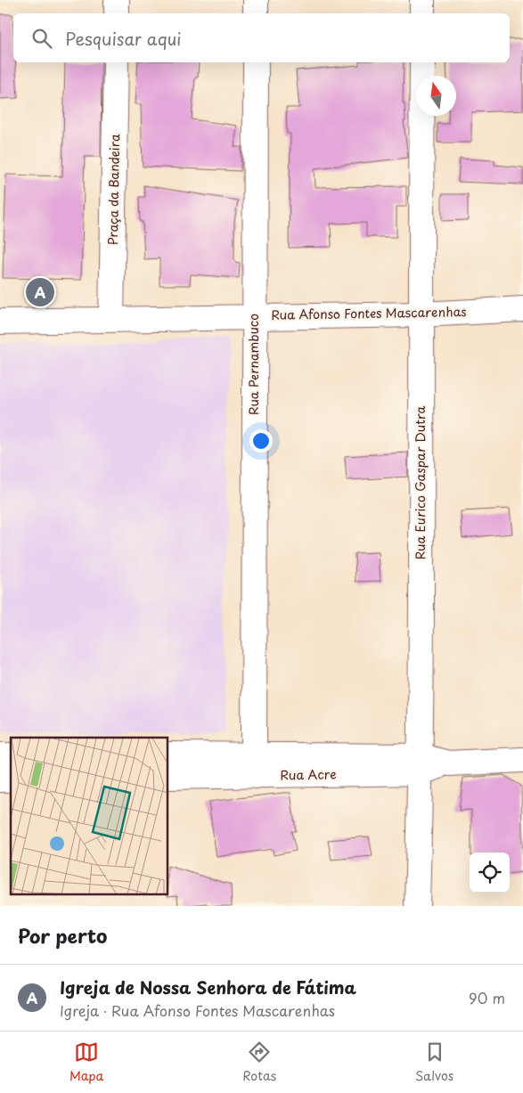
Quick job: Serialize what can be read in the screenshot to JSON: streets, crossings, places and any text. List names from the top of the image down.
{
  "streets": {
    "street": [
      "Praça da Bandeira",
      "Rua Afonso Fontes Mascarenhas",
      "Rua Pernambuco",
      "Rua Eurico Gaspar Dutra",
      "Rua Acre"
    ]
  },
  "crossings": [
    ["Praça da Bandeira", "Rua Afonso Fontes Mascarenhas"],
    ["Rua Afonso Fontes Mascarenhas", "Rua Pernambuco"],
    ["Rua Afonso Fontes Mascarenhas", "Rua Eurico Gaspar Dutra"],
    ["Rua Pernambuco", "Rua Acre"],
    ["Rua Eurico Gaspar Dutra", "Rua Acre"]
  ],
  "north": "top",
  "page": {
    "search": "Pesquisar aqui",
    "pins": "A",
    "heading": "Por perto",
    "list": [
      {
        "mark": "A",
        "name": "Igreja de Nossa Senhora de Fátima",
        "note": "Igreja · Rua Afonso Fontes Mascarenhas",
        "value": "90 m"
      }
    ],
    "nav": ["Mapa", "Rotas", "Salvos"]
  }
}
